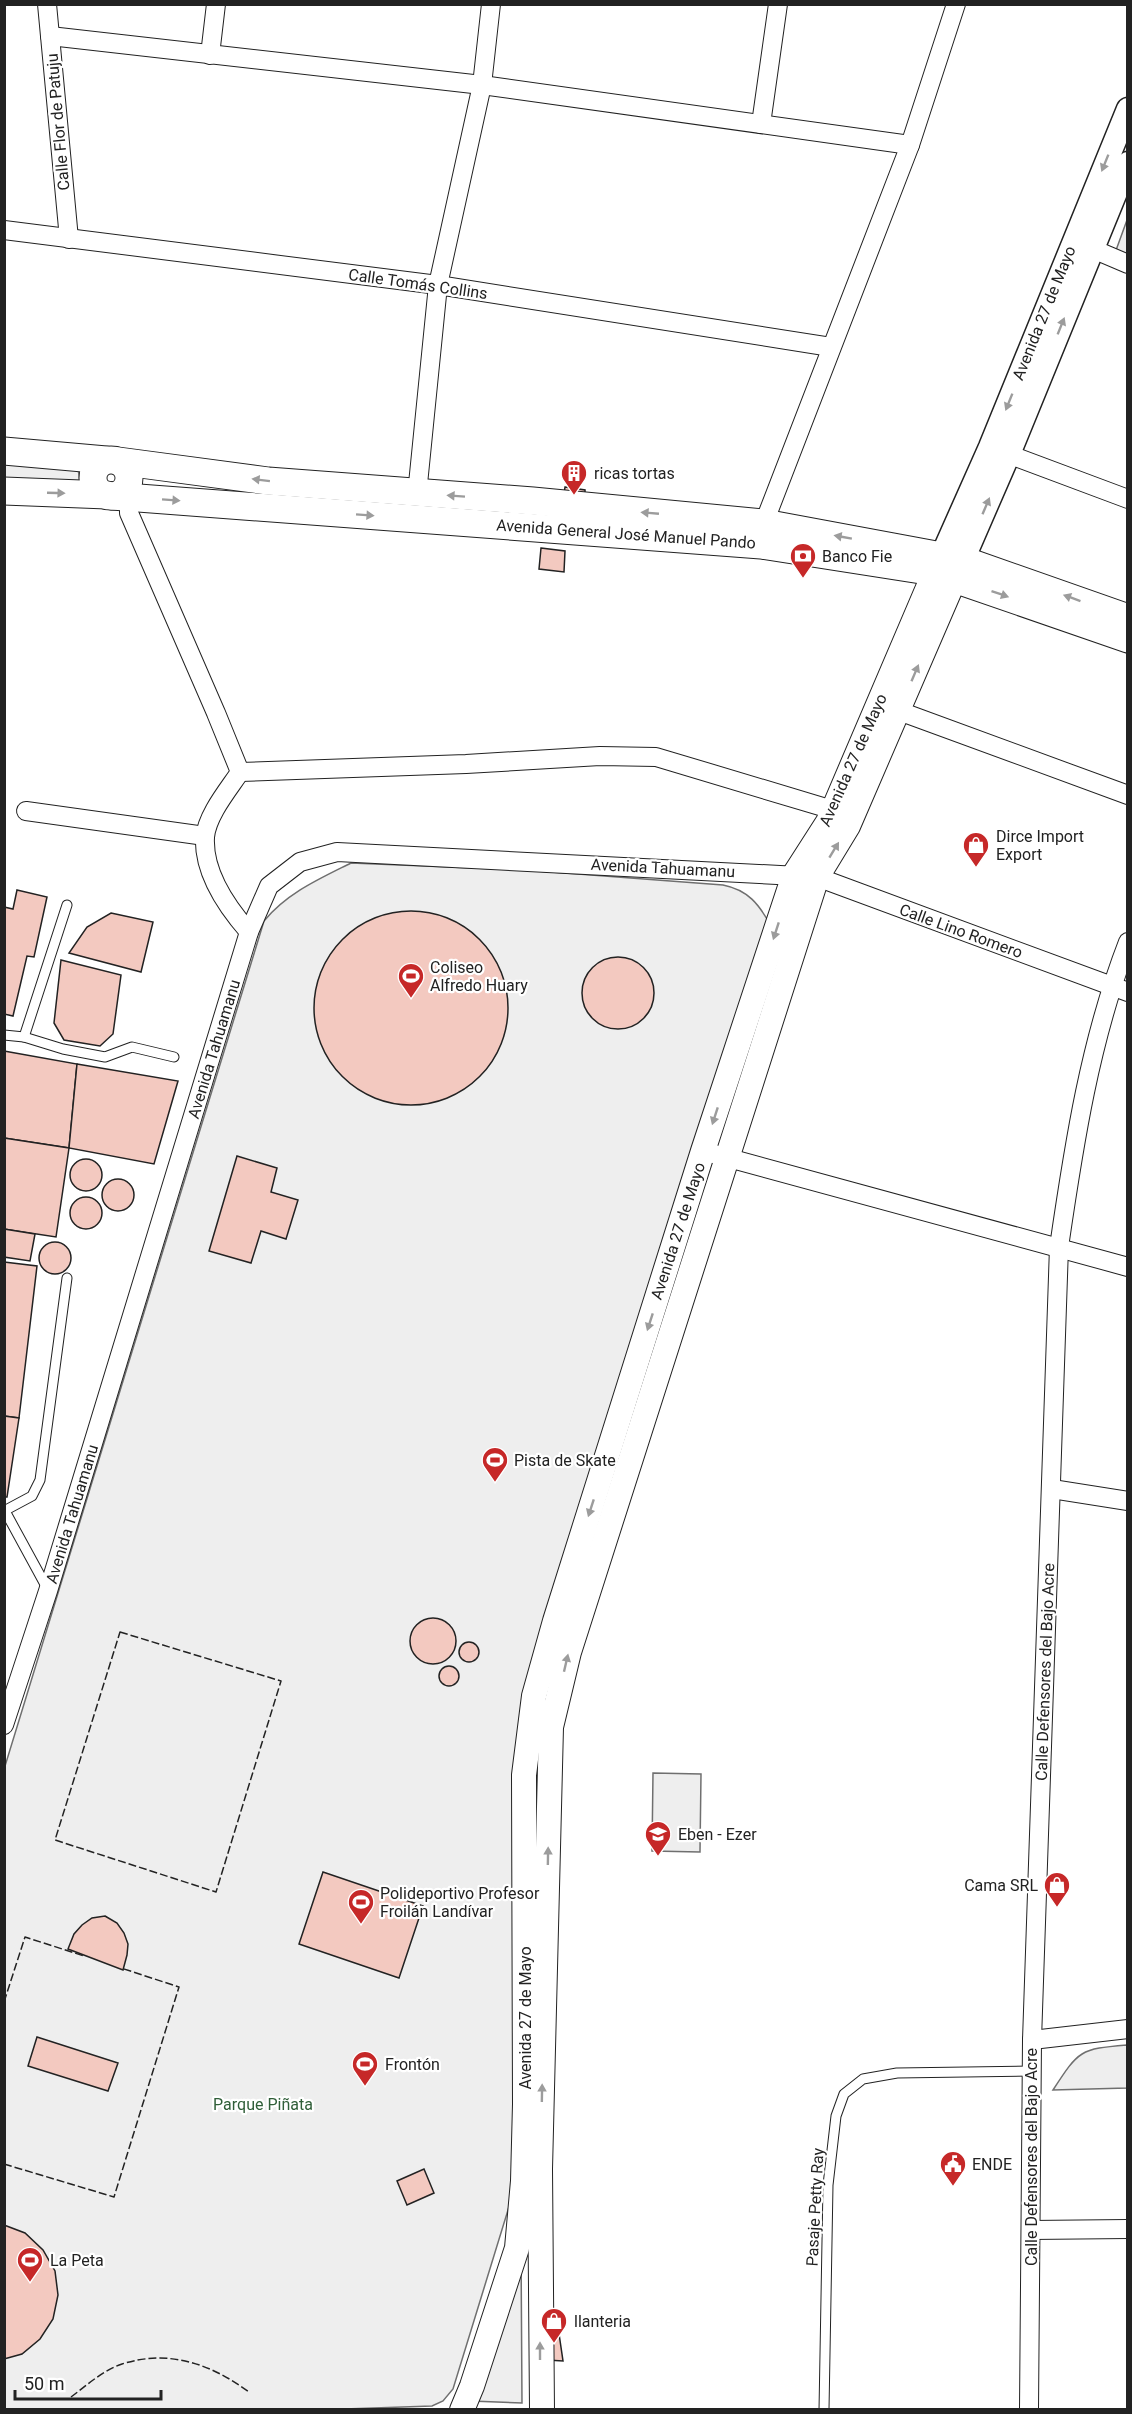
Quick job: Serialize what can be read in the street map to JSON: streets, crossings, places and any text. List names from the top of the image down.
{
  "streets": {
    "main road": ["Avenida 27 de Mayo", "Avenida General José Manuel Pando"],
    "street": [
      "Calle Flor de Patuju",
      "Calle Tomás Collins",
      "Avenida Tahuamanu",
      "Calle Lino Romero",
      "Calle Defensores del Bajo Acre"
    ],
    "lane": ["Pasaje Petty Ray"]
  },
  "crossings": [
    ["Calle Flor de Patuju", "Calle Tomás Collins"],
    ["Avenida 27 de Mayo", "Avenida General José Manuel Pando"],
    ["Avenida 27 de Mayo", "Avenida Tahuamanu"],
    ["Avenida 27 de Mayo", "Calle Lino Romero"],
    ["Avenida Tahuamanu", "Calle Lino Romero"],
    ["Calle Lino Romero", "Calle Defensores del Bajo Acre"],
    ["Calle Defensores del Bajo Acre", "Pasaje Petty Ray"]
  ],
  "parks": ["Parque Piñata"],
  "places": {
    "building": ["ricas tortas"],
    "bank": ["Banco Fie"],
    "shop": ["Dirce Import Export", "Cama SRL", "llanteria"],
    "sports": [
      "Coliseo Alfredo Huary",
      "Pista de Skate",
      "Polideportivo Profesor Froilán Landívar",
      "Frontón",
      "La Peta"
    ],
    "school or university": ["Eben - Ezer"],
    "public building": ["ENDE"]
  },
  "scale_bar": "50 m"
}
